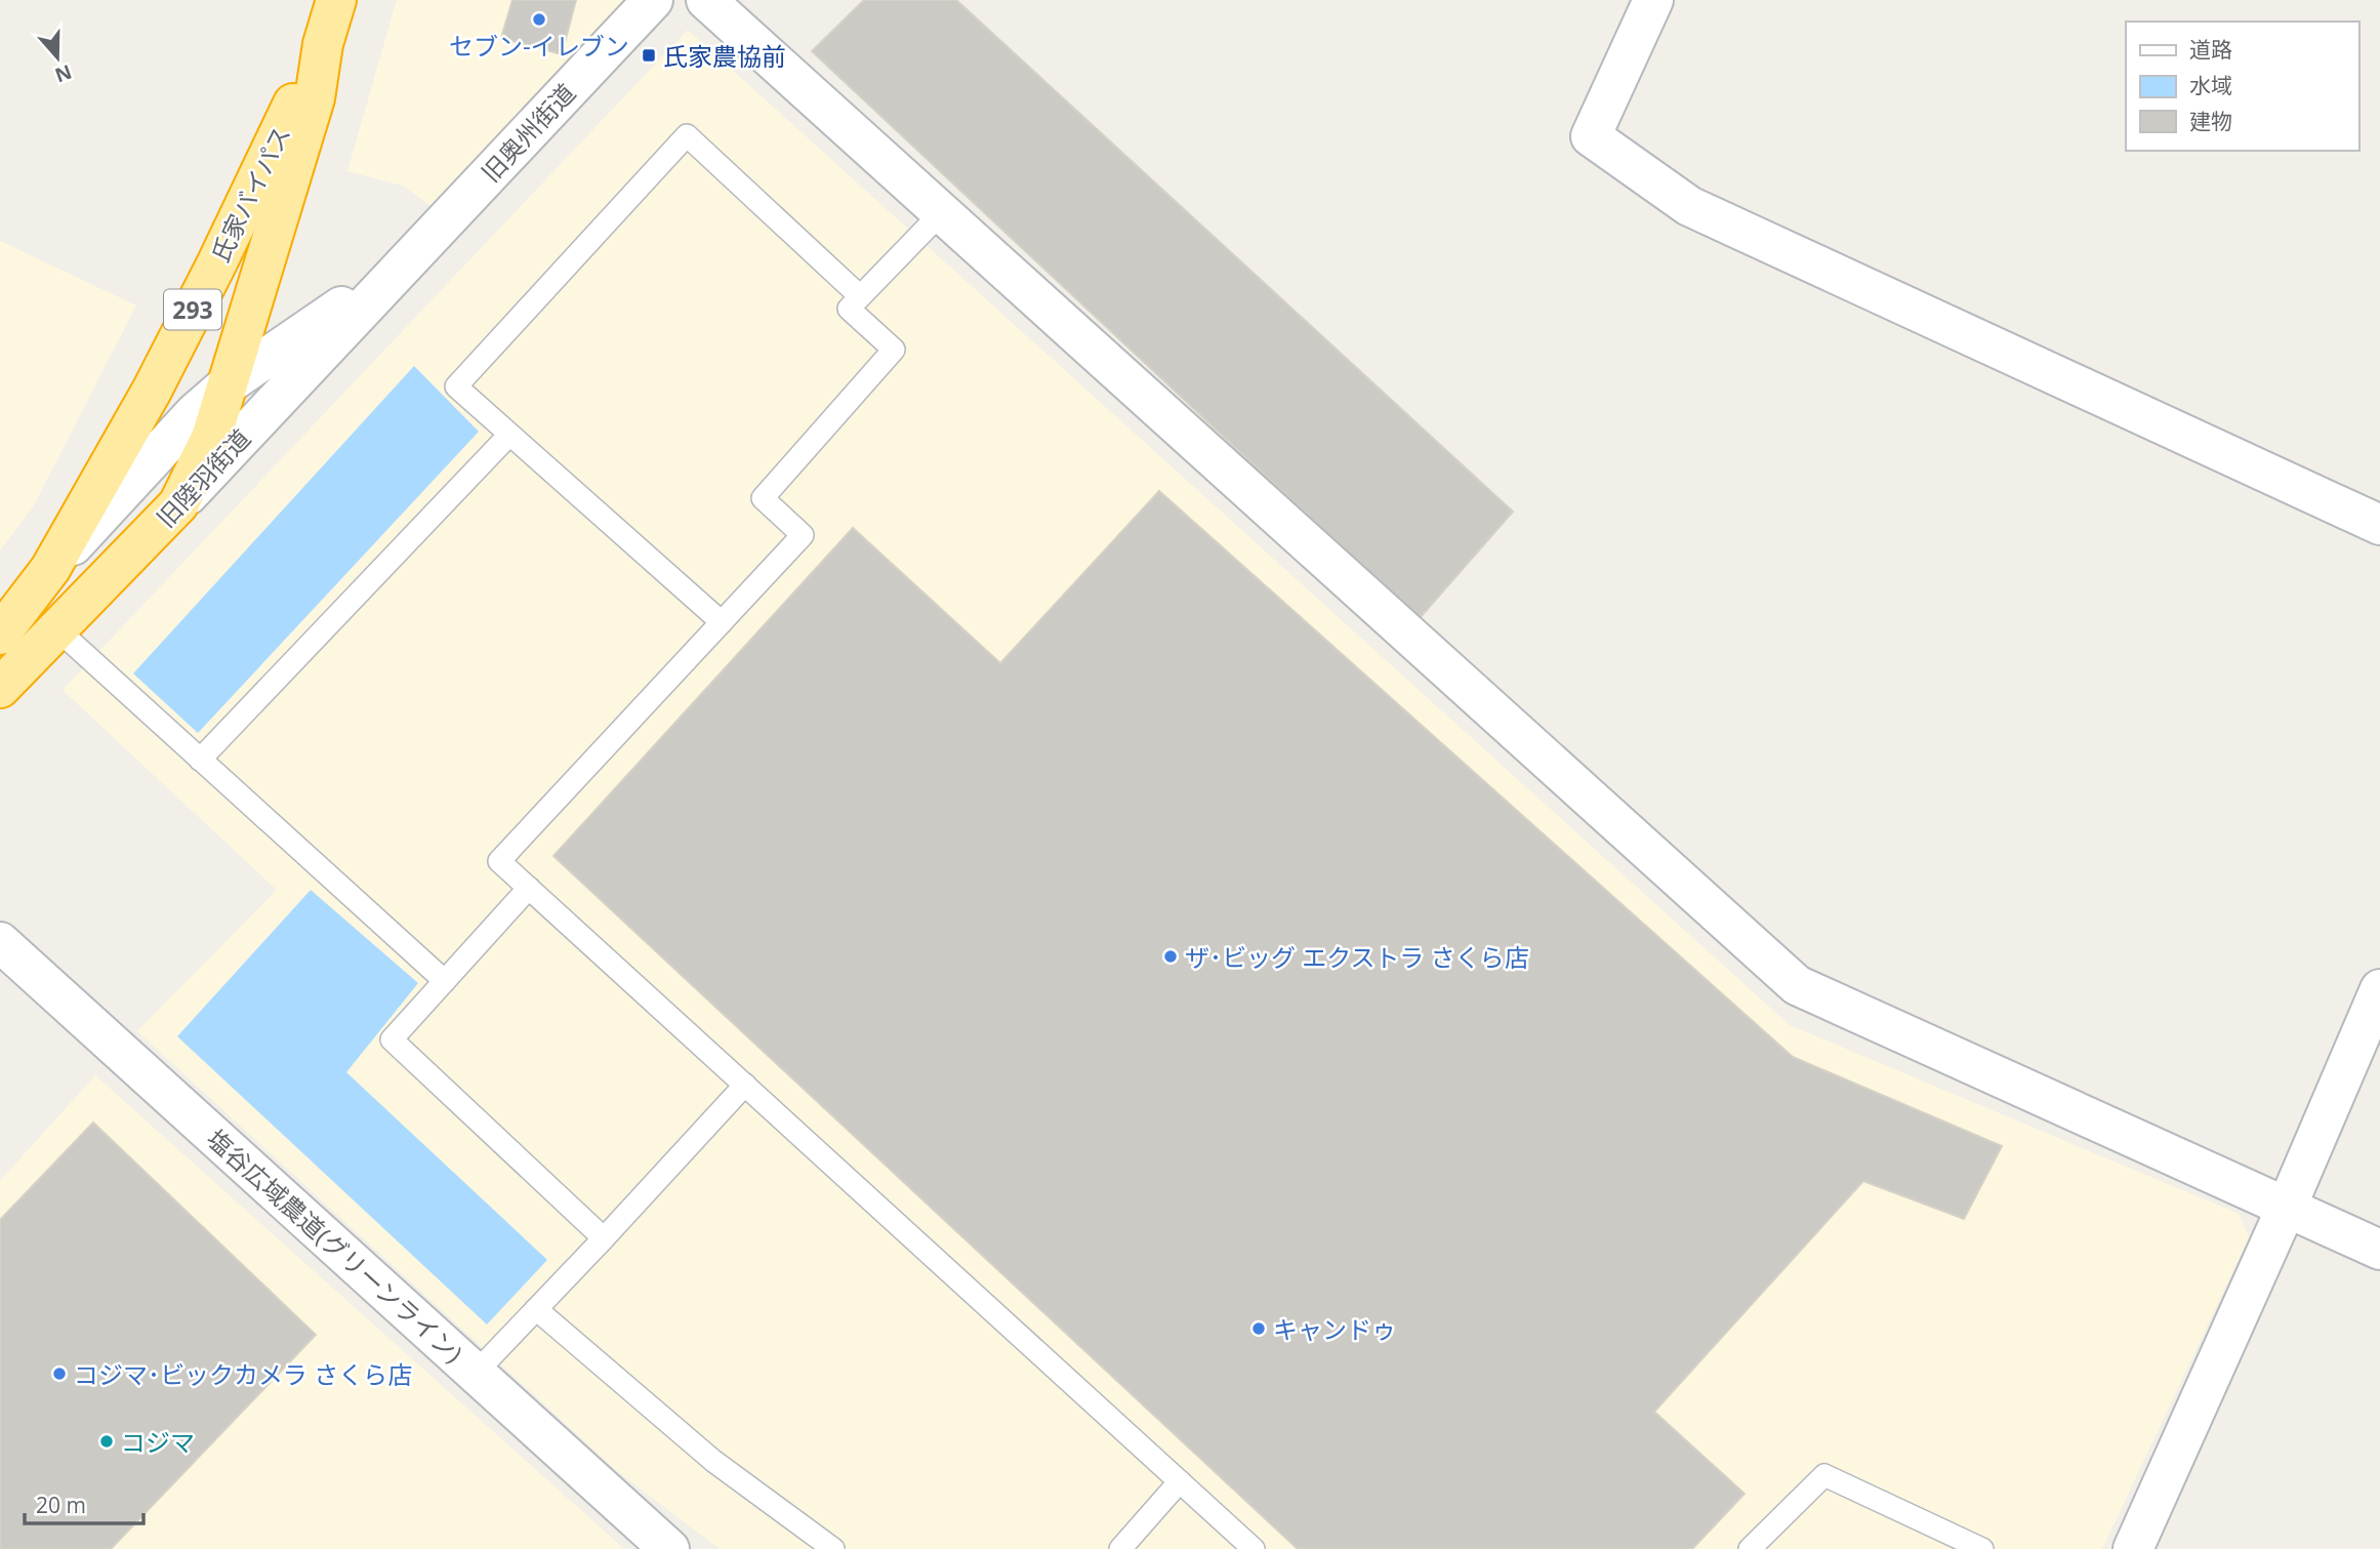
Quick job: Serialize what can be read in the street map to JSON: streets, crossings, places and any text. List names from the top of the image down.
{
  "streets": {
    "highway": ["氏家バイパス", "293", "旧陸羽街道"],
    "street": ["旧奥州街道", "塩谷広域農道(グリーンライン)"]
  },
  "crossings": [
    ["旧奥州街道", "旧陸羽街道"],
    ["氏家バイパス", "293"],
    ["氏家バイパス", "旧陸羽街道"]
  ],
  "places": {
    "other": [
      "セブン-イレブン",
      "ザ･ビッグ エクストラ さくら店",
      "キャンドゥ",
      "コジマ･ビックカメラ さくら店",
      "コジマ"
    ],
    "transit": ["氏家農協前"]
  },
  "legend": ["道路", "水域", "建物"],
  "scale_bar": "20 m",
  "north": "bottom"
}
